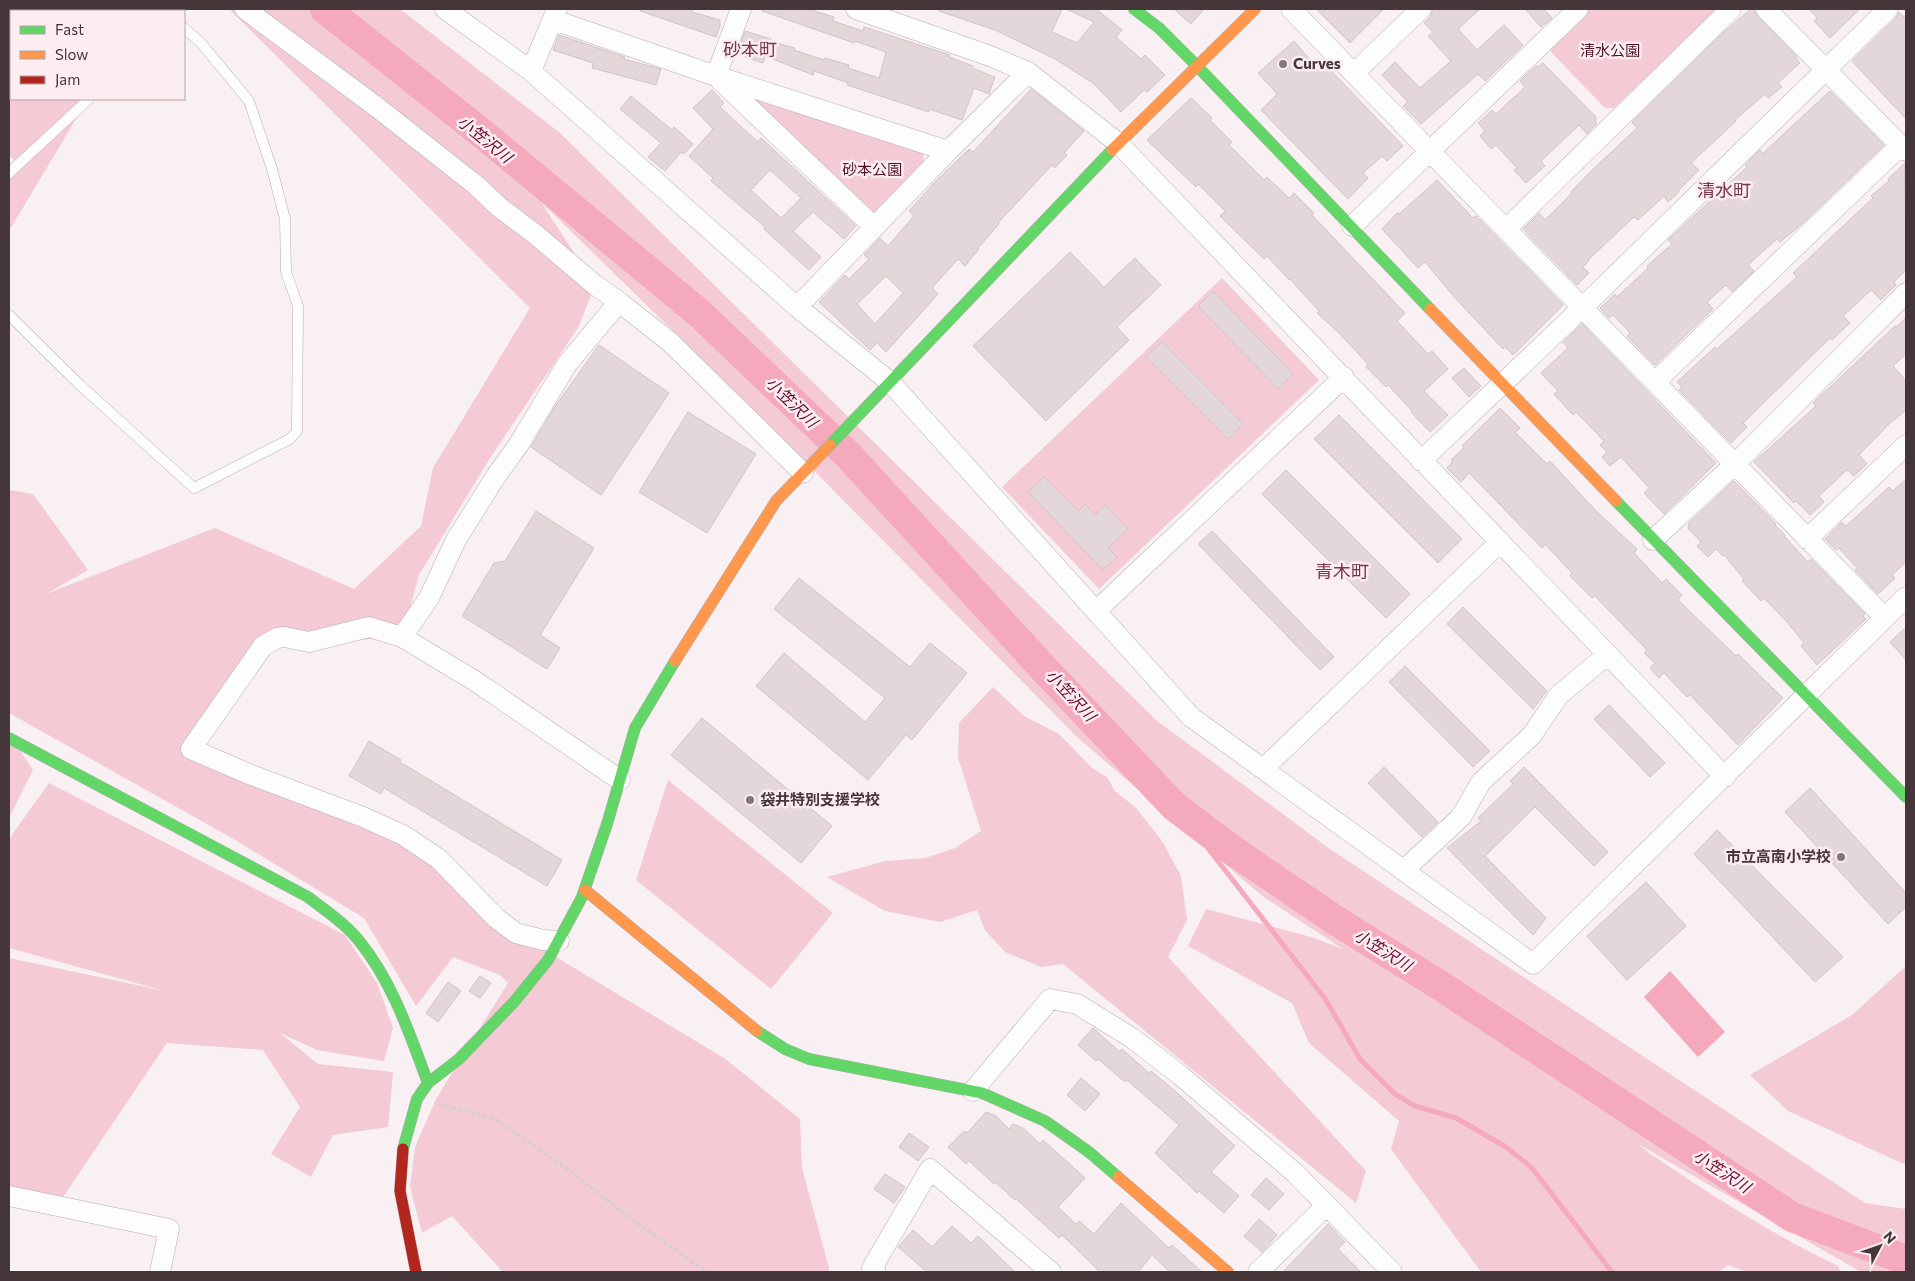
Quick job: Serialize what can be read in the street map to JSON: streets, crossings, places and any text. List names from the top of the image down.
{
  "districts": ["砂本町", "清水町", "青木町"],
  "water": ["小笠沢川"],
  "parks": ["清水公園", "砂本公園"],
  "places": ["Curves", "袋井特別支援学校", "市立高南小学校"],
  "legend": ["Fast", "Slow", "Jam"],
  "north": "top right"
}
